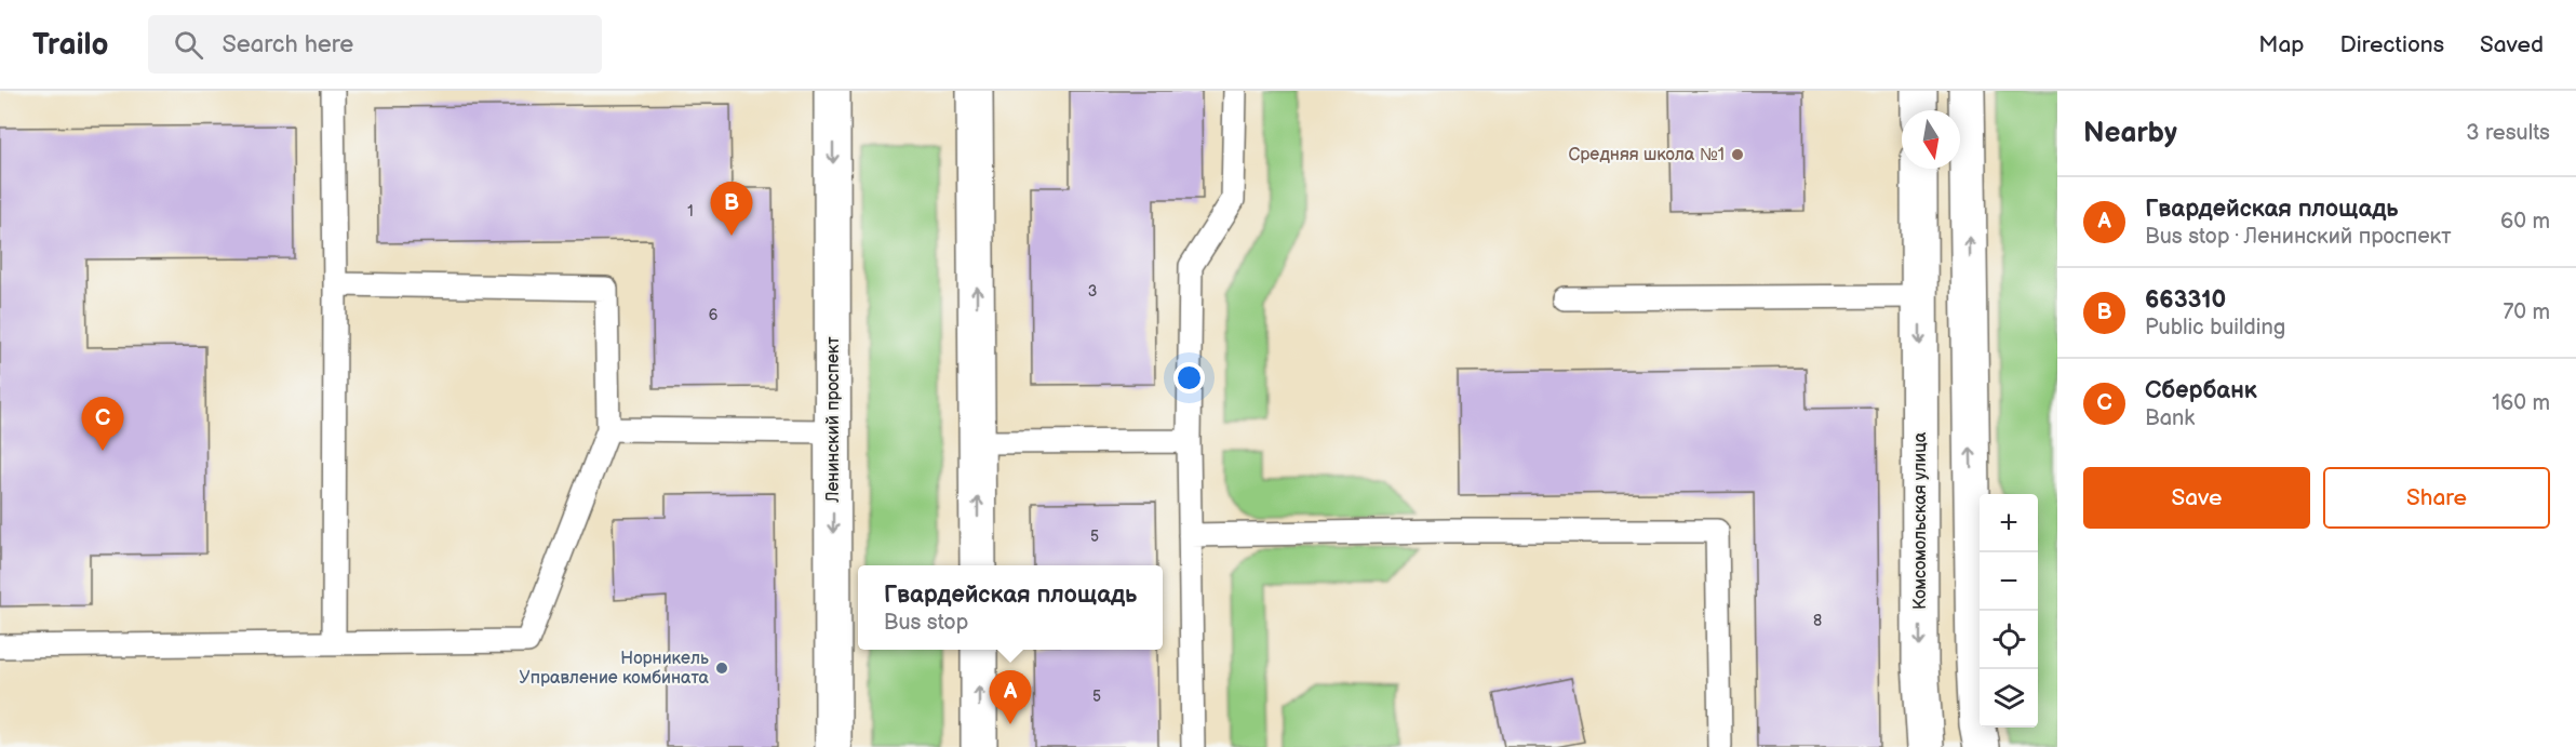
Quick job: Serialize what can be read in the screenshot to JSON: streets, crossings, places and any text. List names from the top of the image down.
{
  "streets": {
    "street": ["Ленинский проспект", "Комсомольская улица"]
  },
  "places": ["Средняя школа №1", "Норникель Управление комбината"],
  "house_numbers": [
    "1",
    "3",
    "6",
    "5",
    "8",
    "5"
  ],
  "north": "bottom",
  "page": {
    "header": "Trailo",
    "search": "Search here",
    "nav": ["Map", "Directions", "Saved"],
    "heading": ["Nearby", "3 results"],
    "list": [
      {
        "mark": "A",
        "name": "Гвардейская площадь",
        "note": "Bus stop · Ленинский проспект",
        "value": "60 m"
      },
      {
        "mark": "B",
        "name": "663310",
        "note": "Public building",
        "value": "70 m"
      },
      {
        "mark": "C",
        "name": "Сбербанк",
        "note": "Bank",
        "value": "160 m"
      }
    ],
    "pins": ["B", "C", "A"],
    "buttons": ["Save", "Share"],
    "map_buttons": ["+", "−"],
    "popup": ["Гвардейская площадь", "Bus stop"]
  }
}
